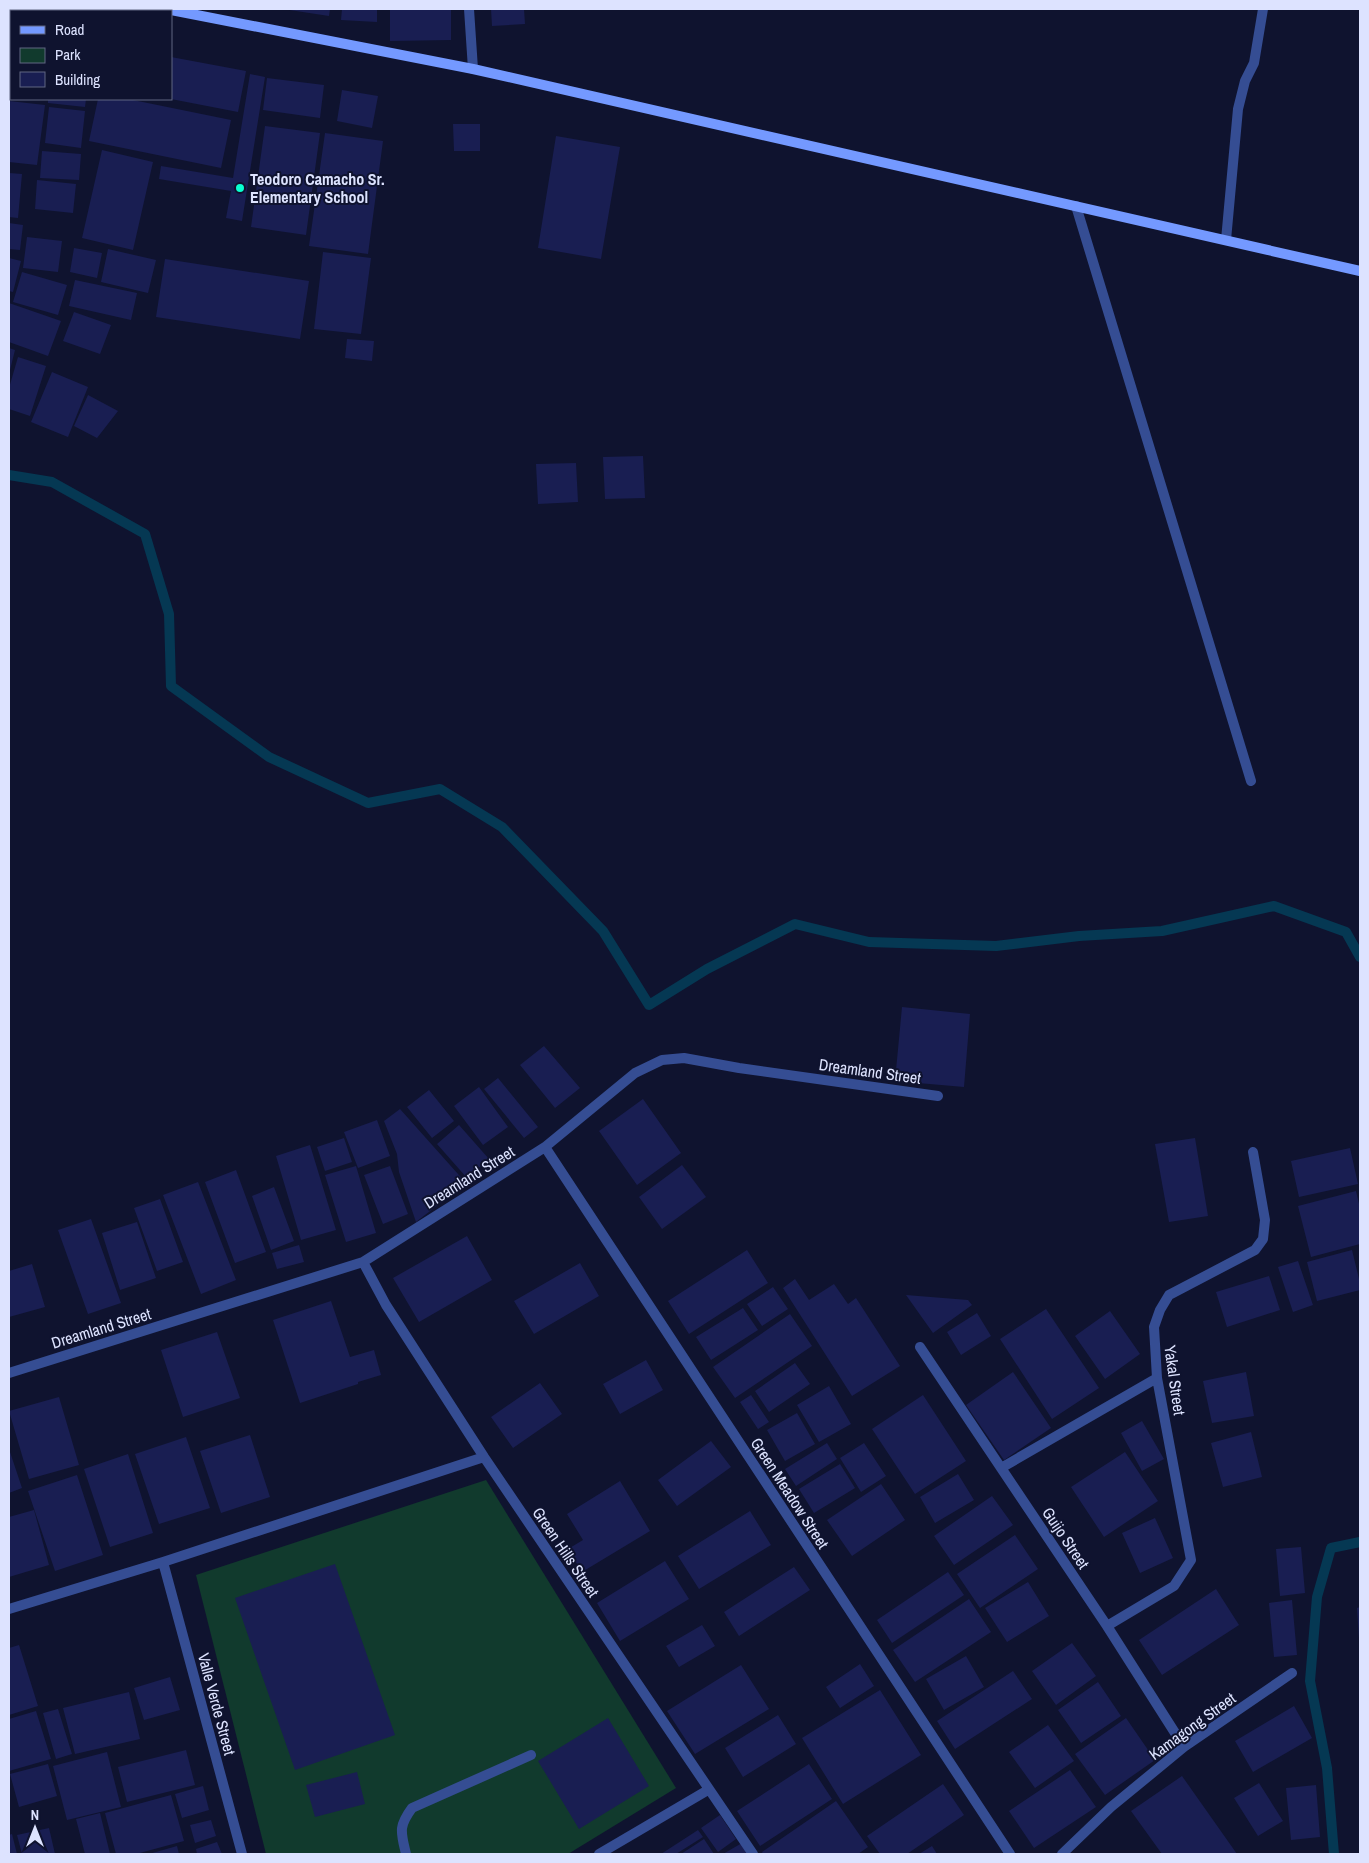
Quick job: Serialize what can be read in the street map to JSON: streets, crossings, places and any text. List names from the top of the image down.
{
  "streets": {
    "street": [
      "Dreamland Street",
      "Yakal Street",
      "Green Meadow Street",
      "Guijo Street",
      "Green Hills Street",
      "Valle Verde Street",
      "Kamagong Street"
    ]
  },
  "crossings": [
    ["Dreamland Street", "Green Meadow Street"],
    ["Dreamland Street", "Green Hills Street"],
    ["Yakal Street", "Guijo Street"],
    ["Guijo Street", "Kamagong Street"]
  ],
  "places": ["Teodoro Camacho Sr. Elementary School"],
  "legend": ["Road", "Park", "Building"],
  "north": "top"
}
